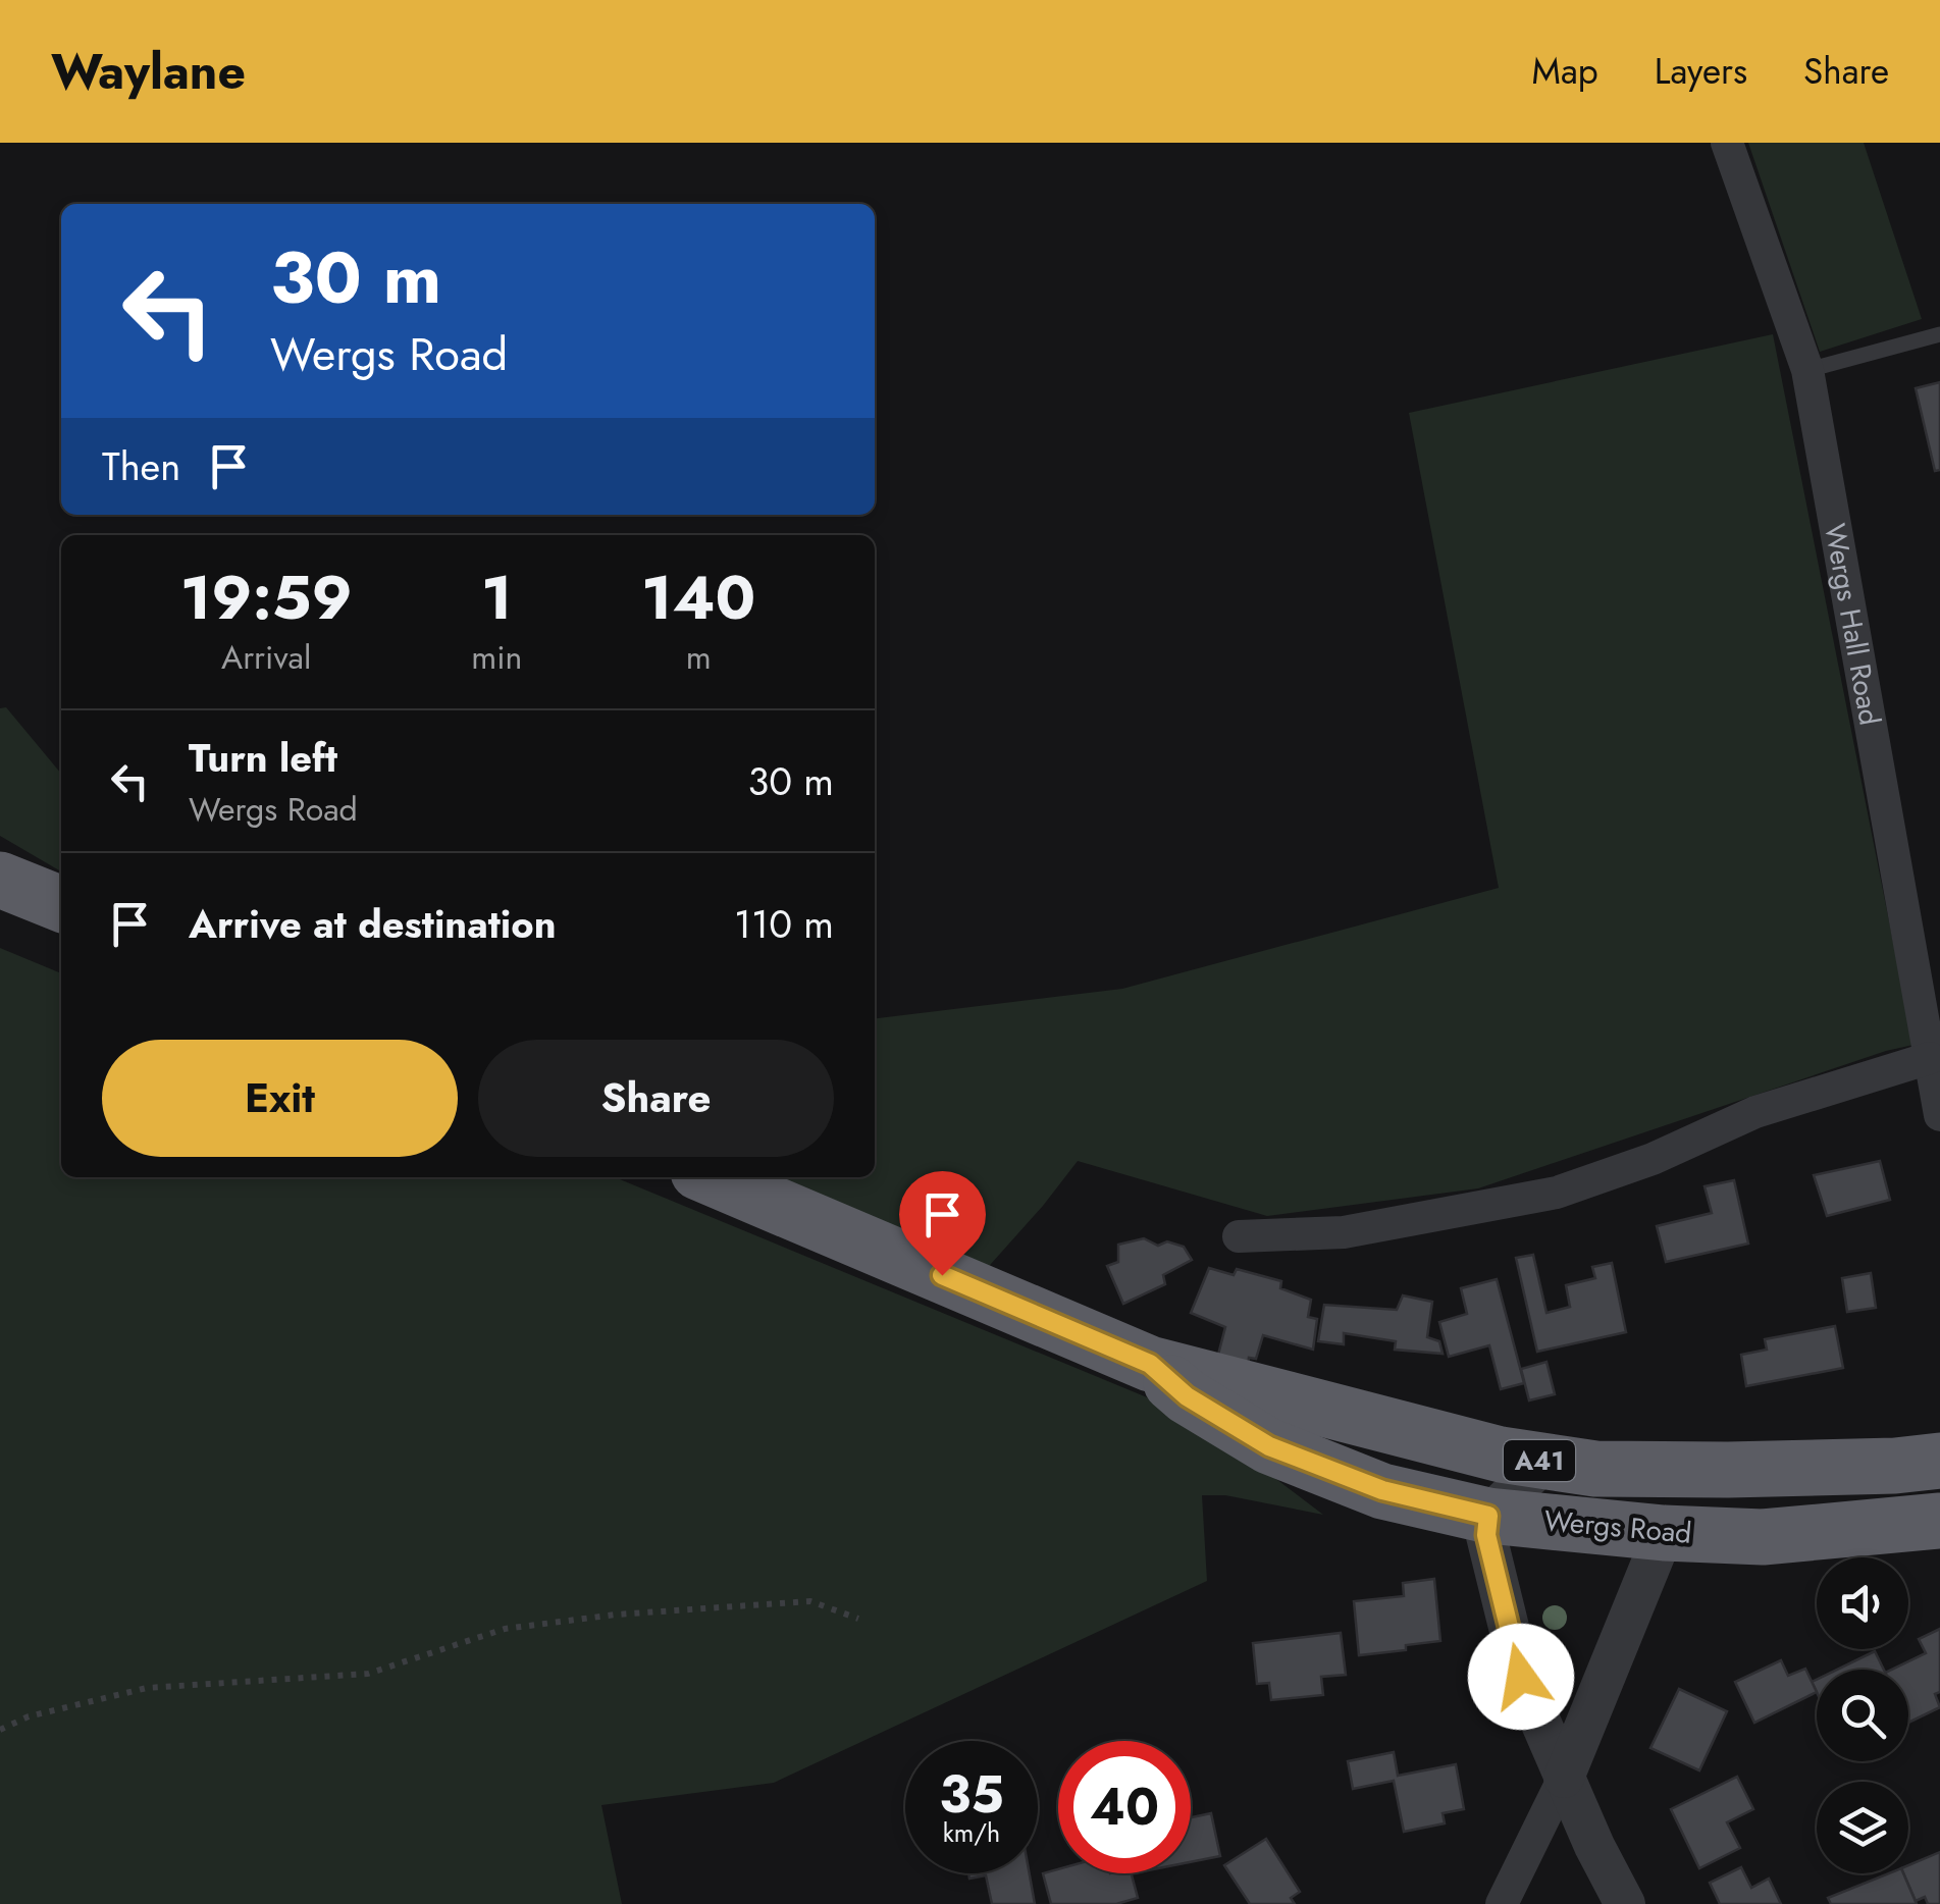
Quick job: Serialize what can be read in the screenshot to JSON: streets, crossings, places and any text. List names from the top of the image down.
{
  "streets": {
    "highway": ["A41", "Wergs Road"],
    "street": ["Wergs Hall Road"]
  },
  "page": {
    "header": "Waylane",
    "nav": ["Map", "Layers", "Share"],
    "turn": ["30 m", "Wergs Road"],
    "then": "Then",
    "eta": [
      "19:59",
      "Arrival",
      "1",
      "min",
      "140",
      "m"
    ],
    "list": [
      {
        "name": "Turn left",
        "note": "Wergs Road",
        "value": "30 m"
      },
      {
        "name": "Arrive at destination",
        "value": "110 m"
      }
    ],
    "buttons": ["Exit", "Share"],
    "speed": "35 km/h",
    "limit": "40"
  }
}
